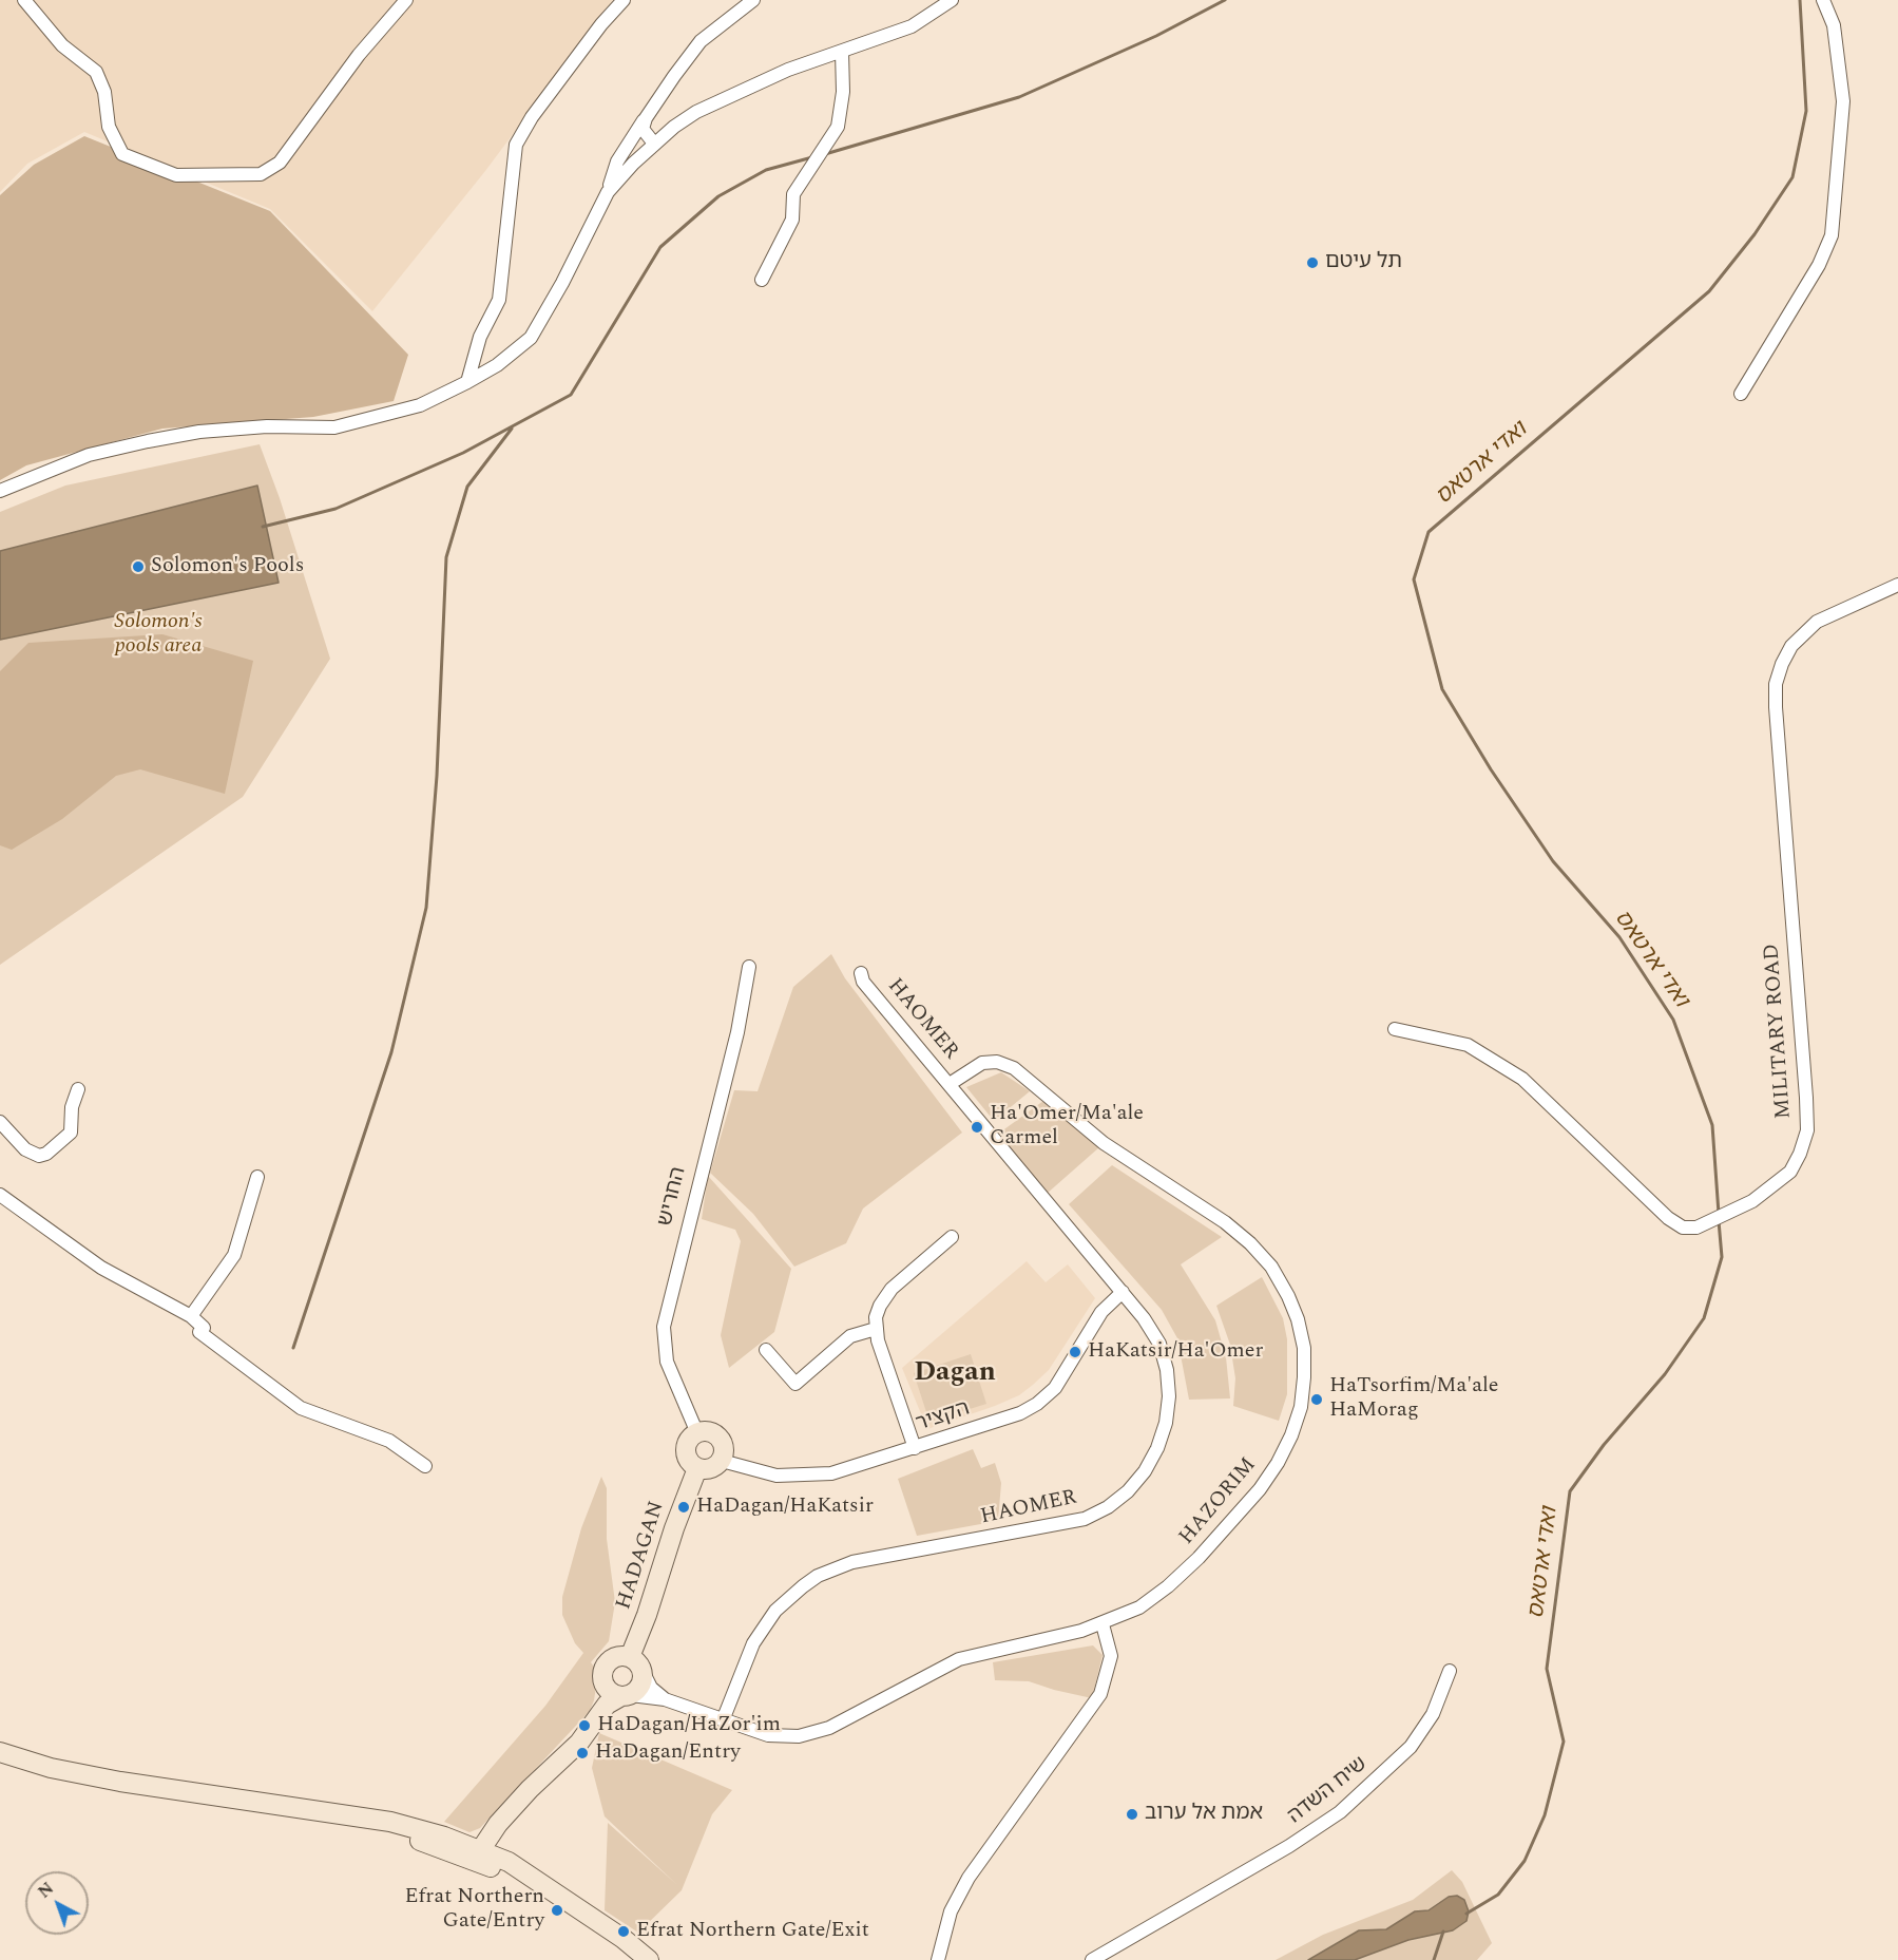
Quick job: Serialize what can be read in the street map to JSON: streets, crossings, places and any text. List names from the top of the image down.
{
  "streets": {
    "street": [
      "HAOMER",
      "MILITARY ROAD",
      "החריש",
      "הקציר",
      "HAZORIM",
      "HADAGAN",
      "שיח השדה"
    ]
  },
  "crossings": [
    ["HAOMER", "הקציר"],
    ["HAOMER", "HAZORIM"],
    ["החריש", "הקציר"],
    ["החריש", "HADAGAN"],
    ["הקציר", "HADAGAN"]
  ],
  "districts": ["Dagan"],
  "water": ["ואדי ארטאס"],
  "parks": ["Solomon's pools area"],
  "places": [
    "תל עיטם",
    "Solomon's Pools",
    "Ha'Omer/Ma'ale Carmel",
    "HaKatsir/Ha'Omer",
    "HaTsorfim/Ma'ale HaMorag",
    "HaDagan/HaKatsir",
    "HaDagan/HaZor'im",
    "HaDagan/Entry",
    "אמת אל ערוב",
    "Efrat Northern Gate/Entry",
    "Efrat Northern Gate/Exit"
  ],
  "north": "top left"
}
